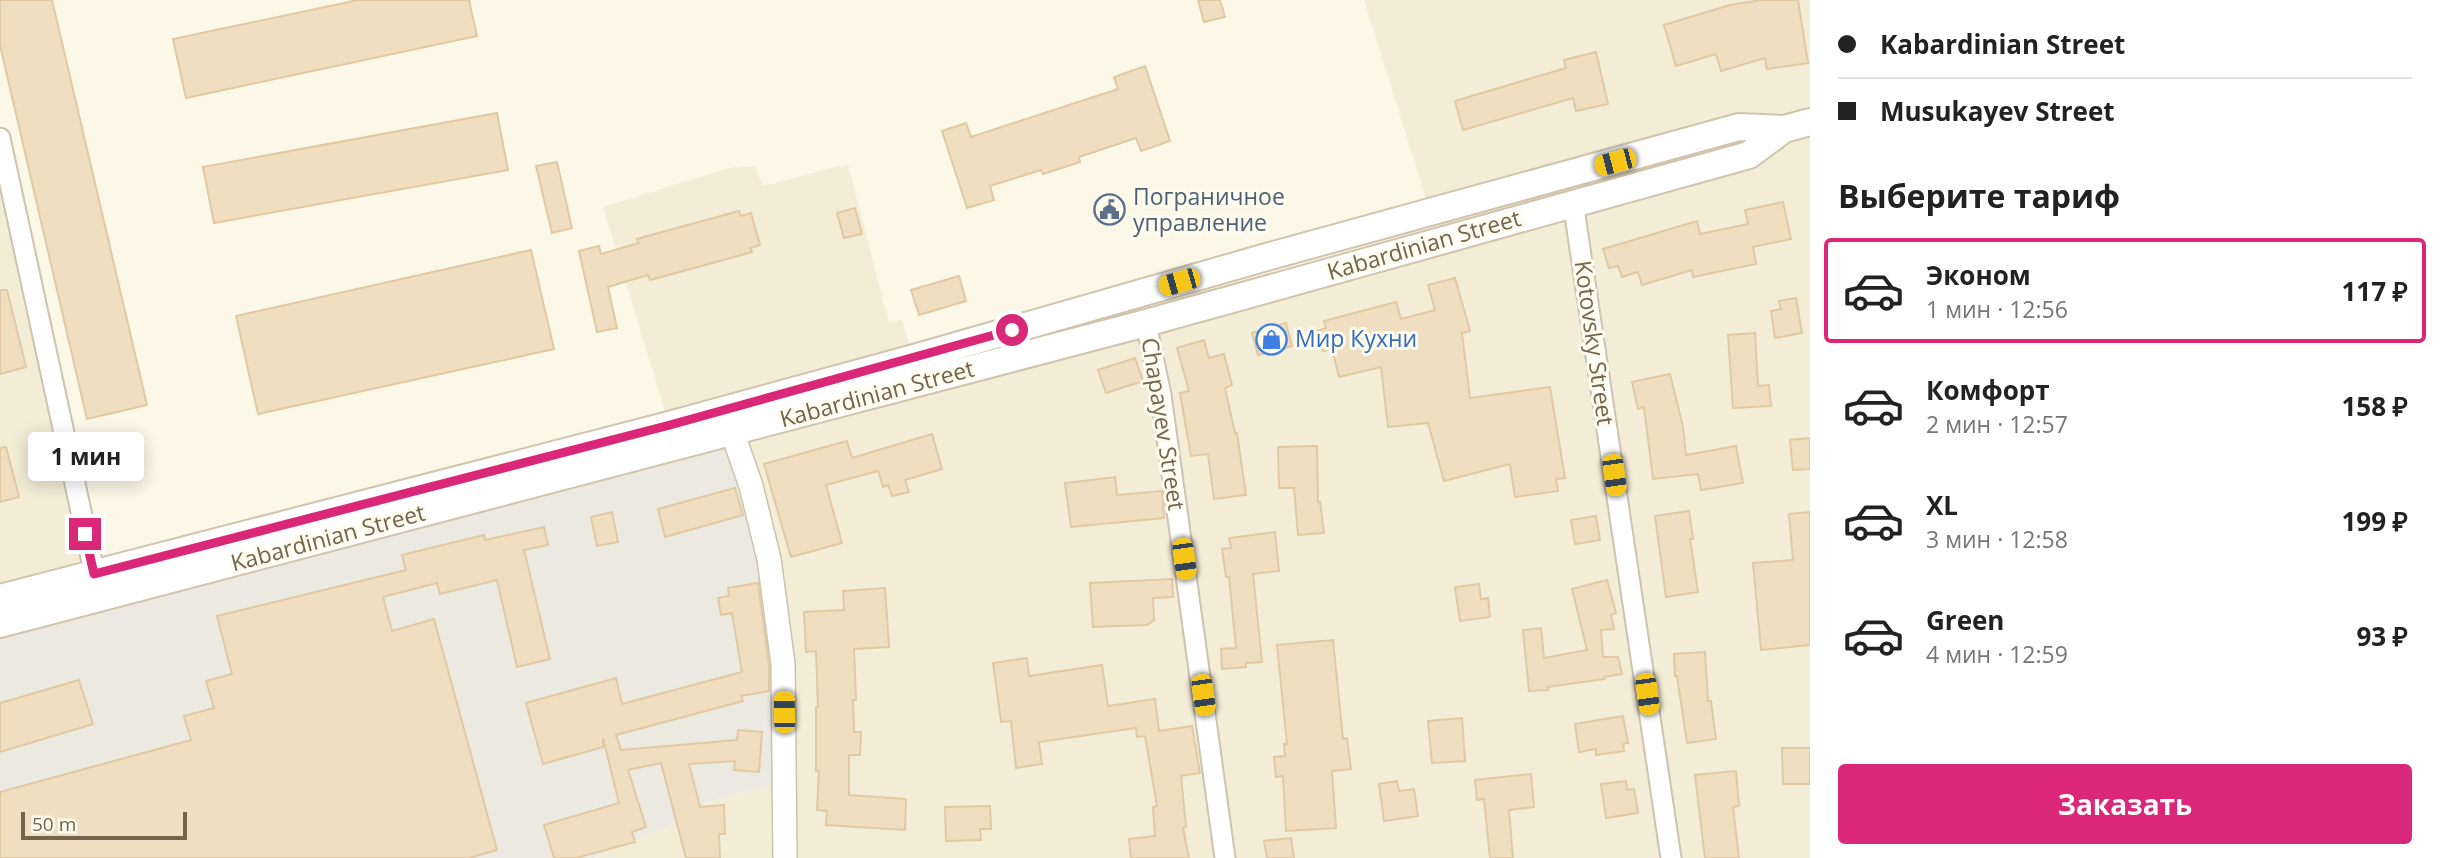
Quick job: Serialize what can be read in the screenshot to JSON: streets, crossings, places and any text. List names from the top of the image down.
{
  "streets": {
    "main road": ["Kabardinian Street"],
    "street": ["Kotovsky Street", "Chapayev Street"]
  },
  "crossings": [
    ["Kabardinian Street", "Kotovsky Street"],
    ["Kabardinian Street", "Chapayev Street"]
  ],
  "places": {
    "public building": ["Пограничное управление"],
    "shop": ["Мир Кухни"]
  },
  "scale_bar": "50 m",
  "page": {
    "banner": ["Kabardinian Street", "Musukayev Street"],
    "heading": "Выберите тариф",
    "list": [
      {
        "name": "Эконом",
        "note": "1 мин · 12:56",
        "value": "117 ₽"
      },
      {
        "name": "Комфорт",
        "note": "2 мин · 12:57",
        "value": "158 ₽"
      },
      {
        "name": "XL",
        "note": "3 мин · 12:58",
        "value": "199 ₽"
      },
      {
        "name": "Green",
        "note": "4 мин · 12:59",
        "value": "93 ₽"
      }
    ],
    "bubble": "1 мин",
    "buttons": "Заказать",
    "scale": "50 m"
  }
}
